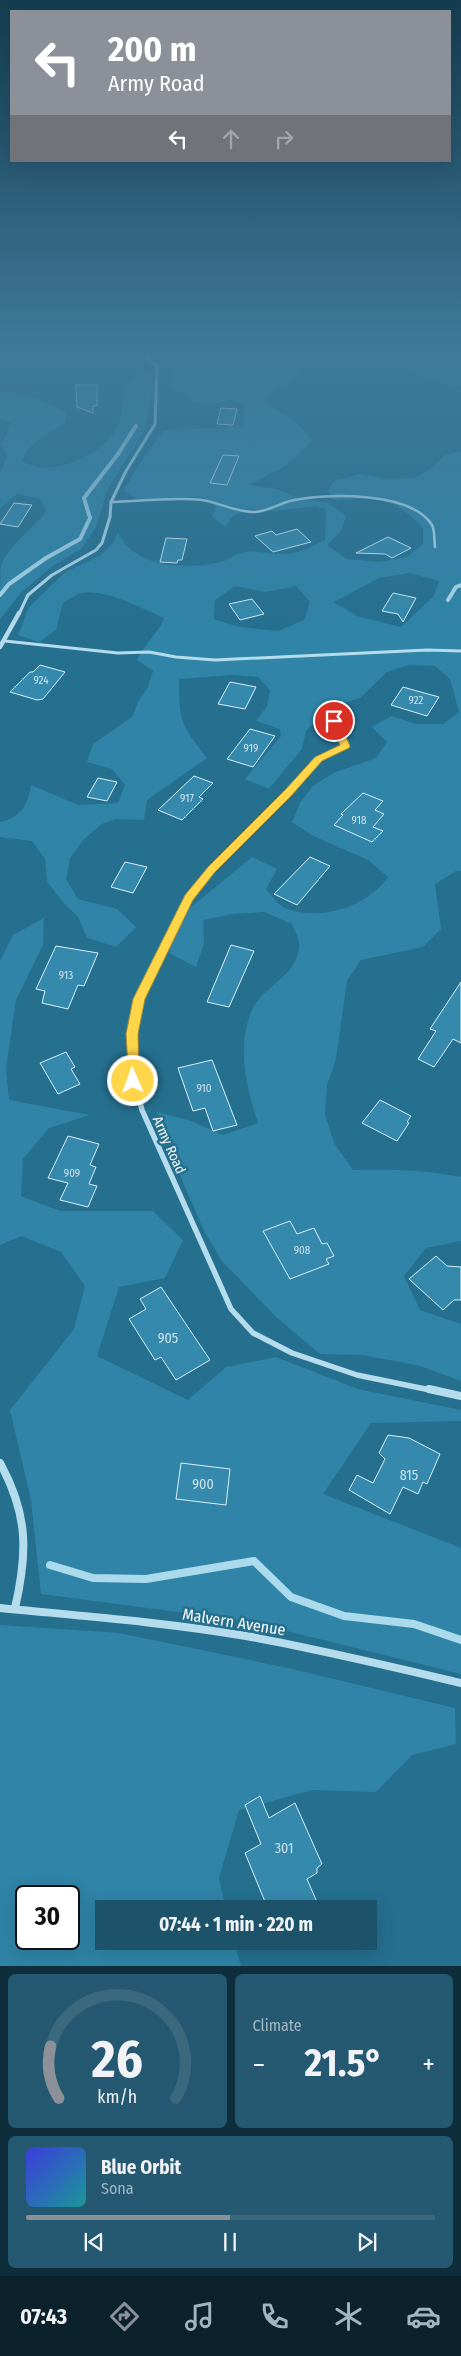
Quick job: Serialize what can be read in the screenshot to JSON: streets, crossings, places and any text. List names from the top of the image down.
{
  "streets": {
    "street": ["Army Road", "Malvern Avenue"]
  },
  "house_numbers": [
    "924",
    "922",
    "919",
    "917",
    "918",
    "913",
    "910",
    "909",
    "908",
    "905",
    "815",
    "900",
    "301"
  ],
  "page": {
    "turn": ["200 m", "Army Road"],
    "limit": "30",
    "trip": "07:44 · 1 min · 220 m",
    "tile": "Climate",
    "heat": ["−", "21.5°", "+"],
    "song": ["Blue Orbit", "Sona"],
    "tabs": "07:43",
    "gauge": ["26", "km/h"]
  }
}
